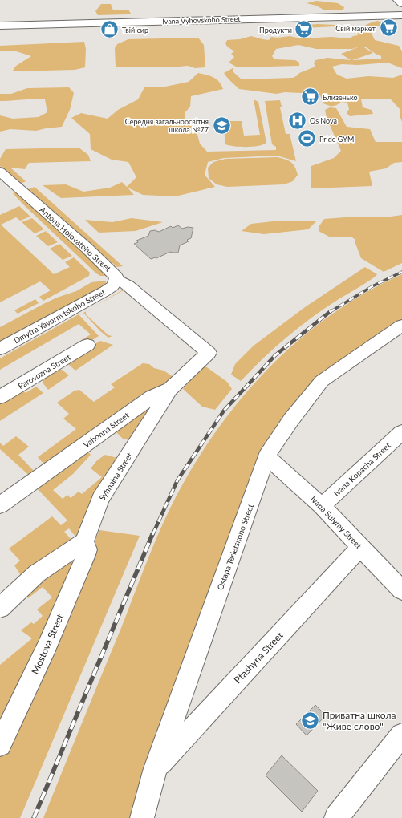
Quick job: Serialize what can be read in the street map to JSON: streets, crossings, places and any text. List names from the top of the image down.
{
  "streets": {
    "main road": ["Ivana Vyhovskoho Street"],
    "street": [
      "Antona Holovatoho Street",
      "Dmytra Yavornytskoho Street",
      "Parovozna Street",
      "Vahonna Street",
      "Ivana Kopacha Street",
      "Syhnalna Street",
      "Ivana Sulymy Street",
      "Ostapa Terletskoho Street",
      "Mostova Street",
      "Ptashyna Street"
    ]
  },
  "crossings": [
    ["Antona Holovatoho Street", "Dmytra Yavornytskoho Street"],
    ["Antona Holovatoho Street", "Vahonna Street"],
    ["Dmytra Yavornytskoho Street", "Vahonna Street"],
    ["Vahonna Street", "Syhnalna Street"],
    ["Ivana Kopacha Street", "Ivana Sulymy Street"],
    ["Syhnalna Street", "Mostova Street"],
    ["Ivana Sulymy Street", "Ostapa Terletskoho Street"],
    ["Ivana Sulymy Street", "Ptashyna Street"],
    ["Ostapa Terletskoho Street", "Ptashyna Street"]
  ],
  "places": {
    "supermarket": ["Свій маркет", "Продукти", "Близенько"],
    "shop": ["Твій сир"],
    "hospital": ["Os Nova"],
    "school or university": ["Середня загальноосвітня школа №77", "Приватна школа \"Живе слово\""],
    "sports": ["Pride GYM"]
  }
}
